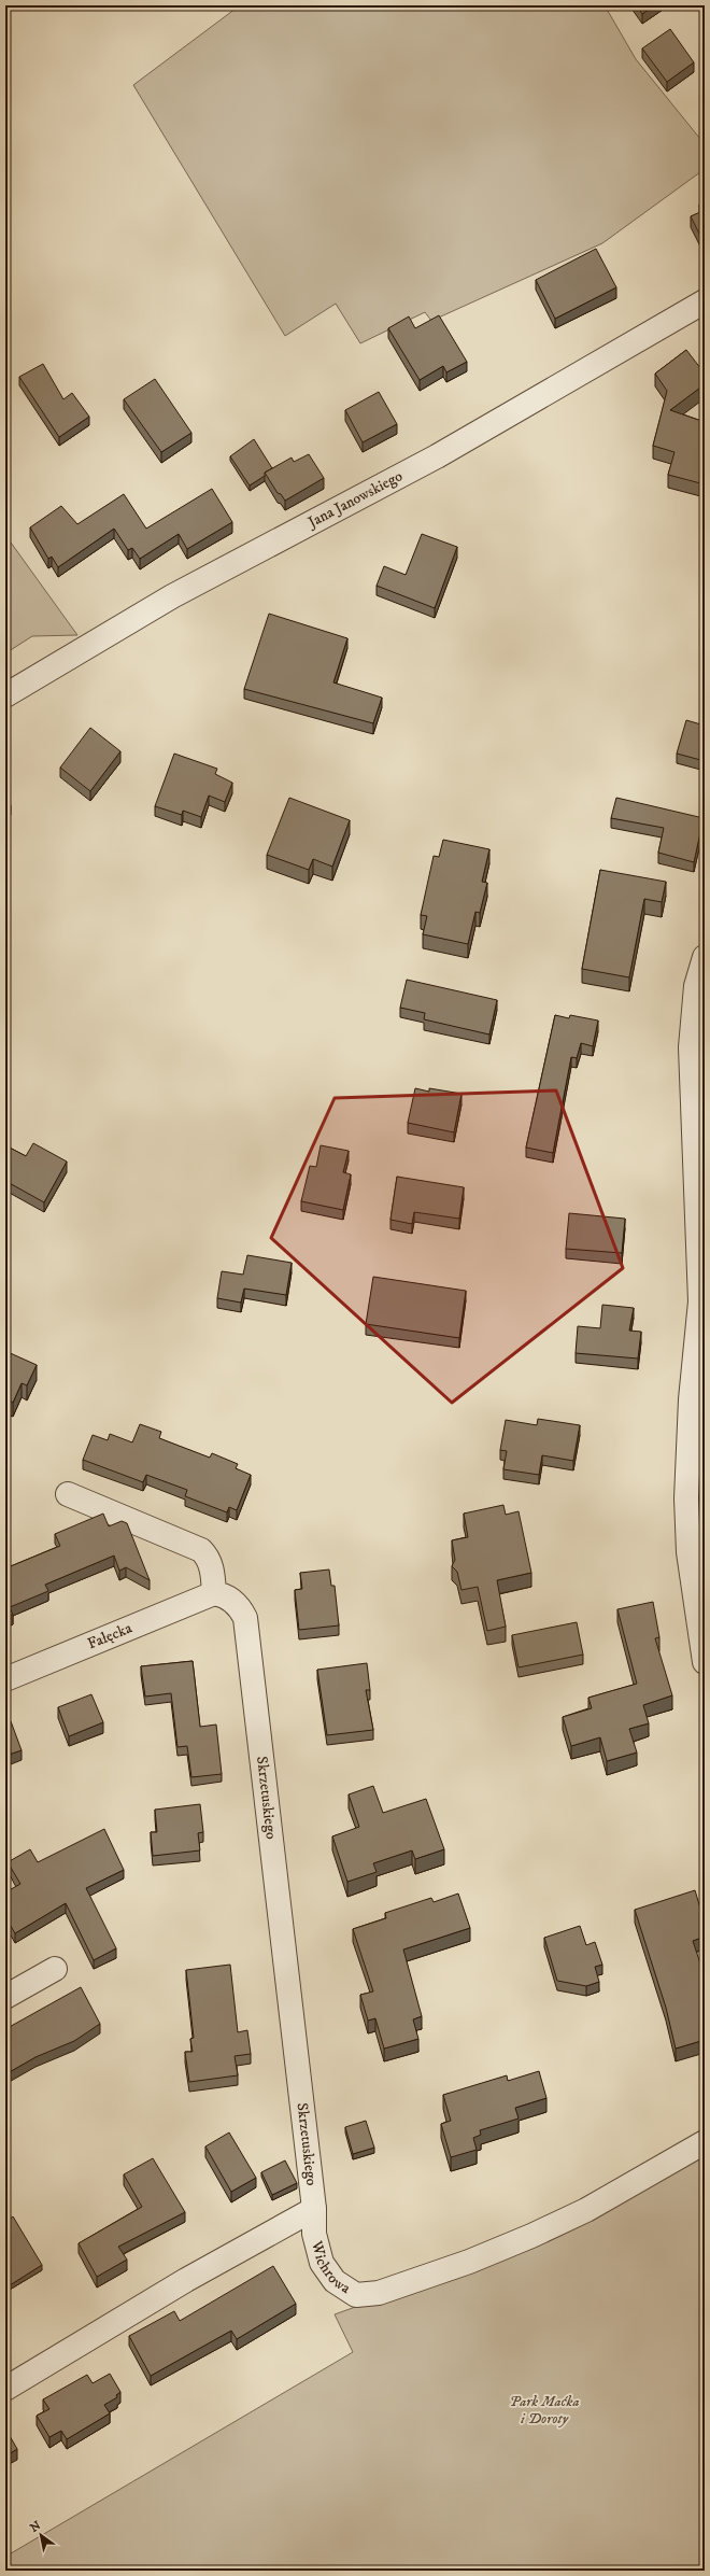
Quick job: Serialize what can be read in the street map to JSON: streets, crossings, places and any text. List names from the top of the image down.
{
  "streets": {
    "street": [
      "Jana Janowskiego",
      "Fałęcka",
      "Skrzetuskiego",
      "Wichrowa"
    ]
  },
  "crossings": [
    ["Fałęcka", "Skrzetuskiego"],
    ["Skrzetuskiego", "Wichrowa"]
  ],
  "parks": ["Park Maćka i Doroty"],
  "north": "top left"
}
